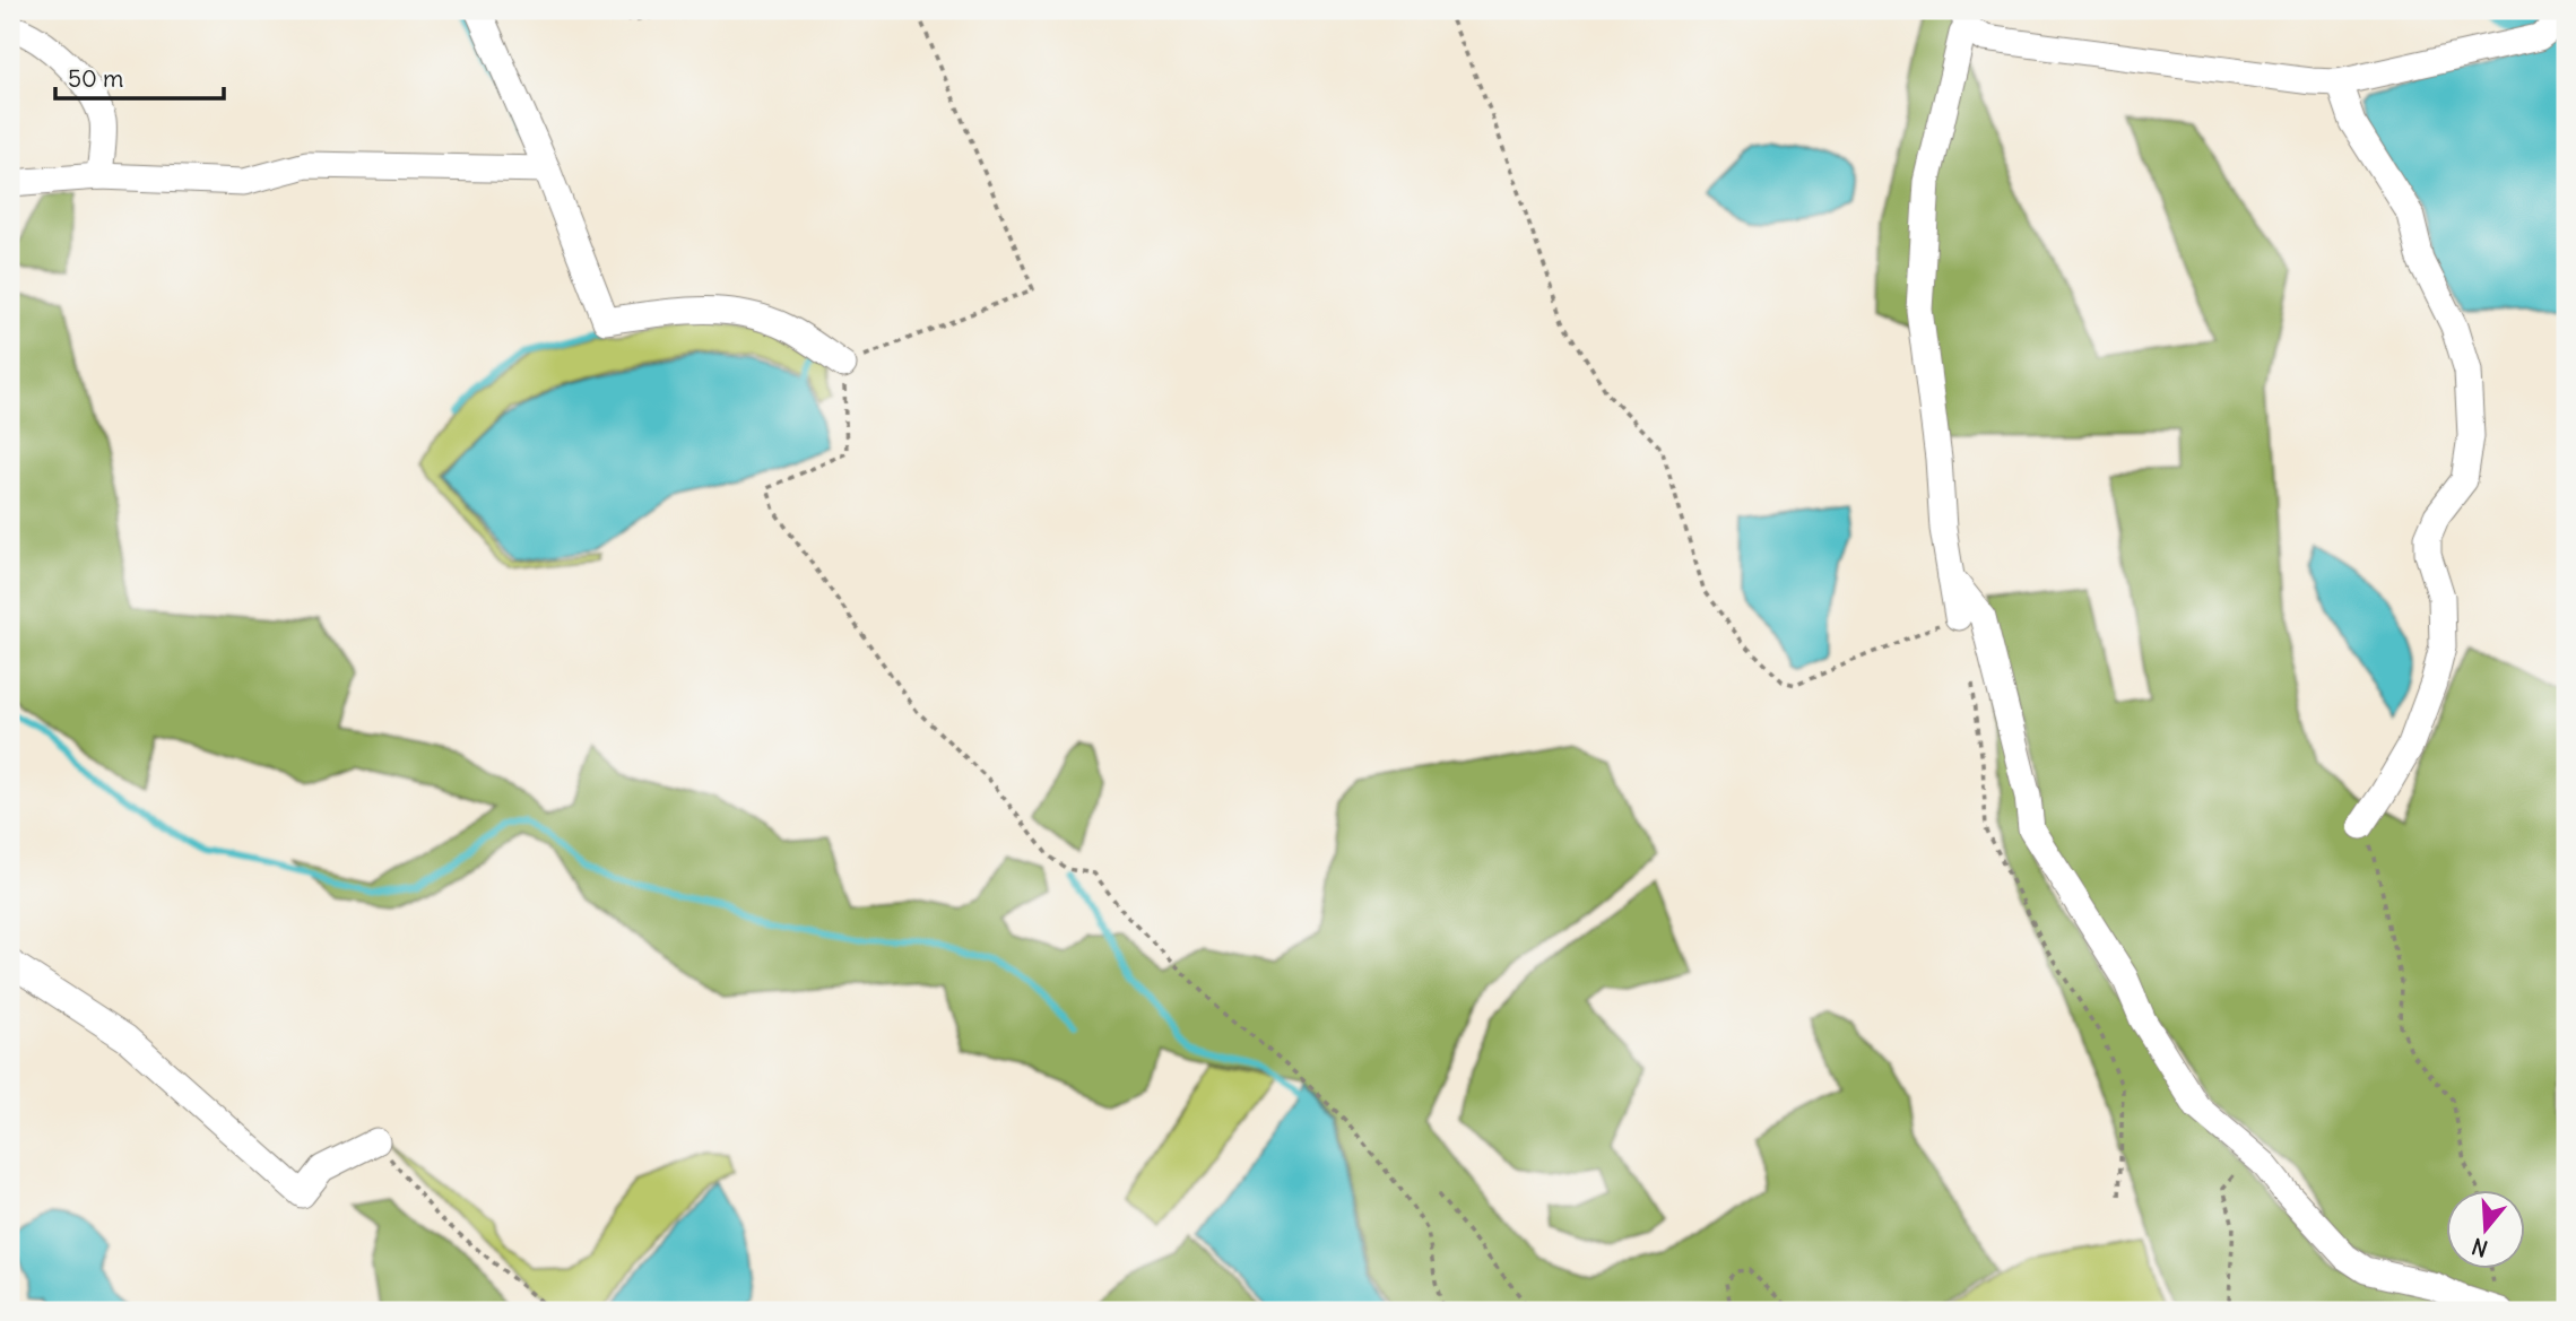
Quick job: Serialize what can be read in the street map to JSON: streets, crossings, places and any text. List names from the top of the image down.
{
  "scale_bar": "50 m",
  "north": "bottom"
}
